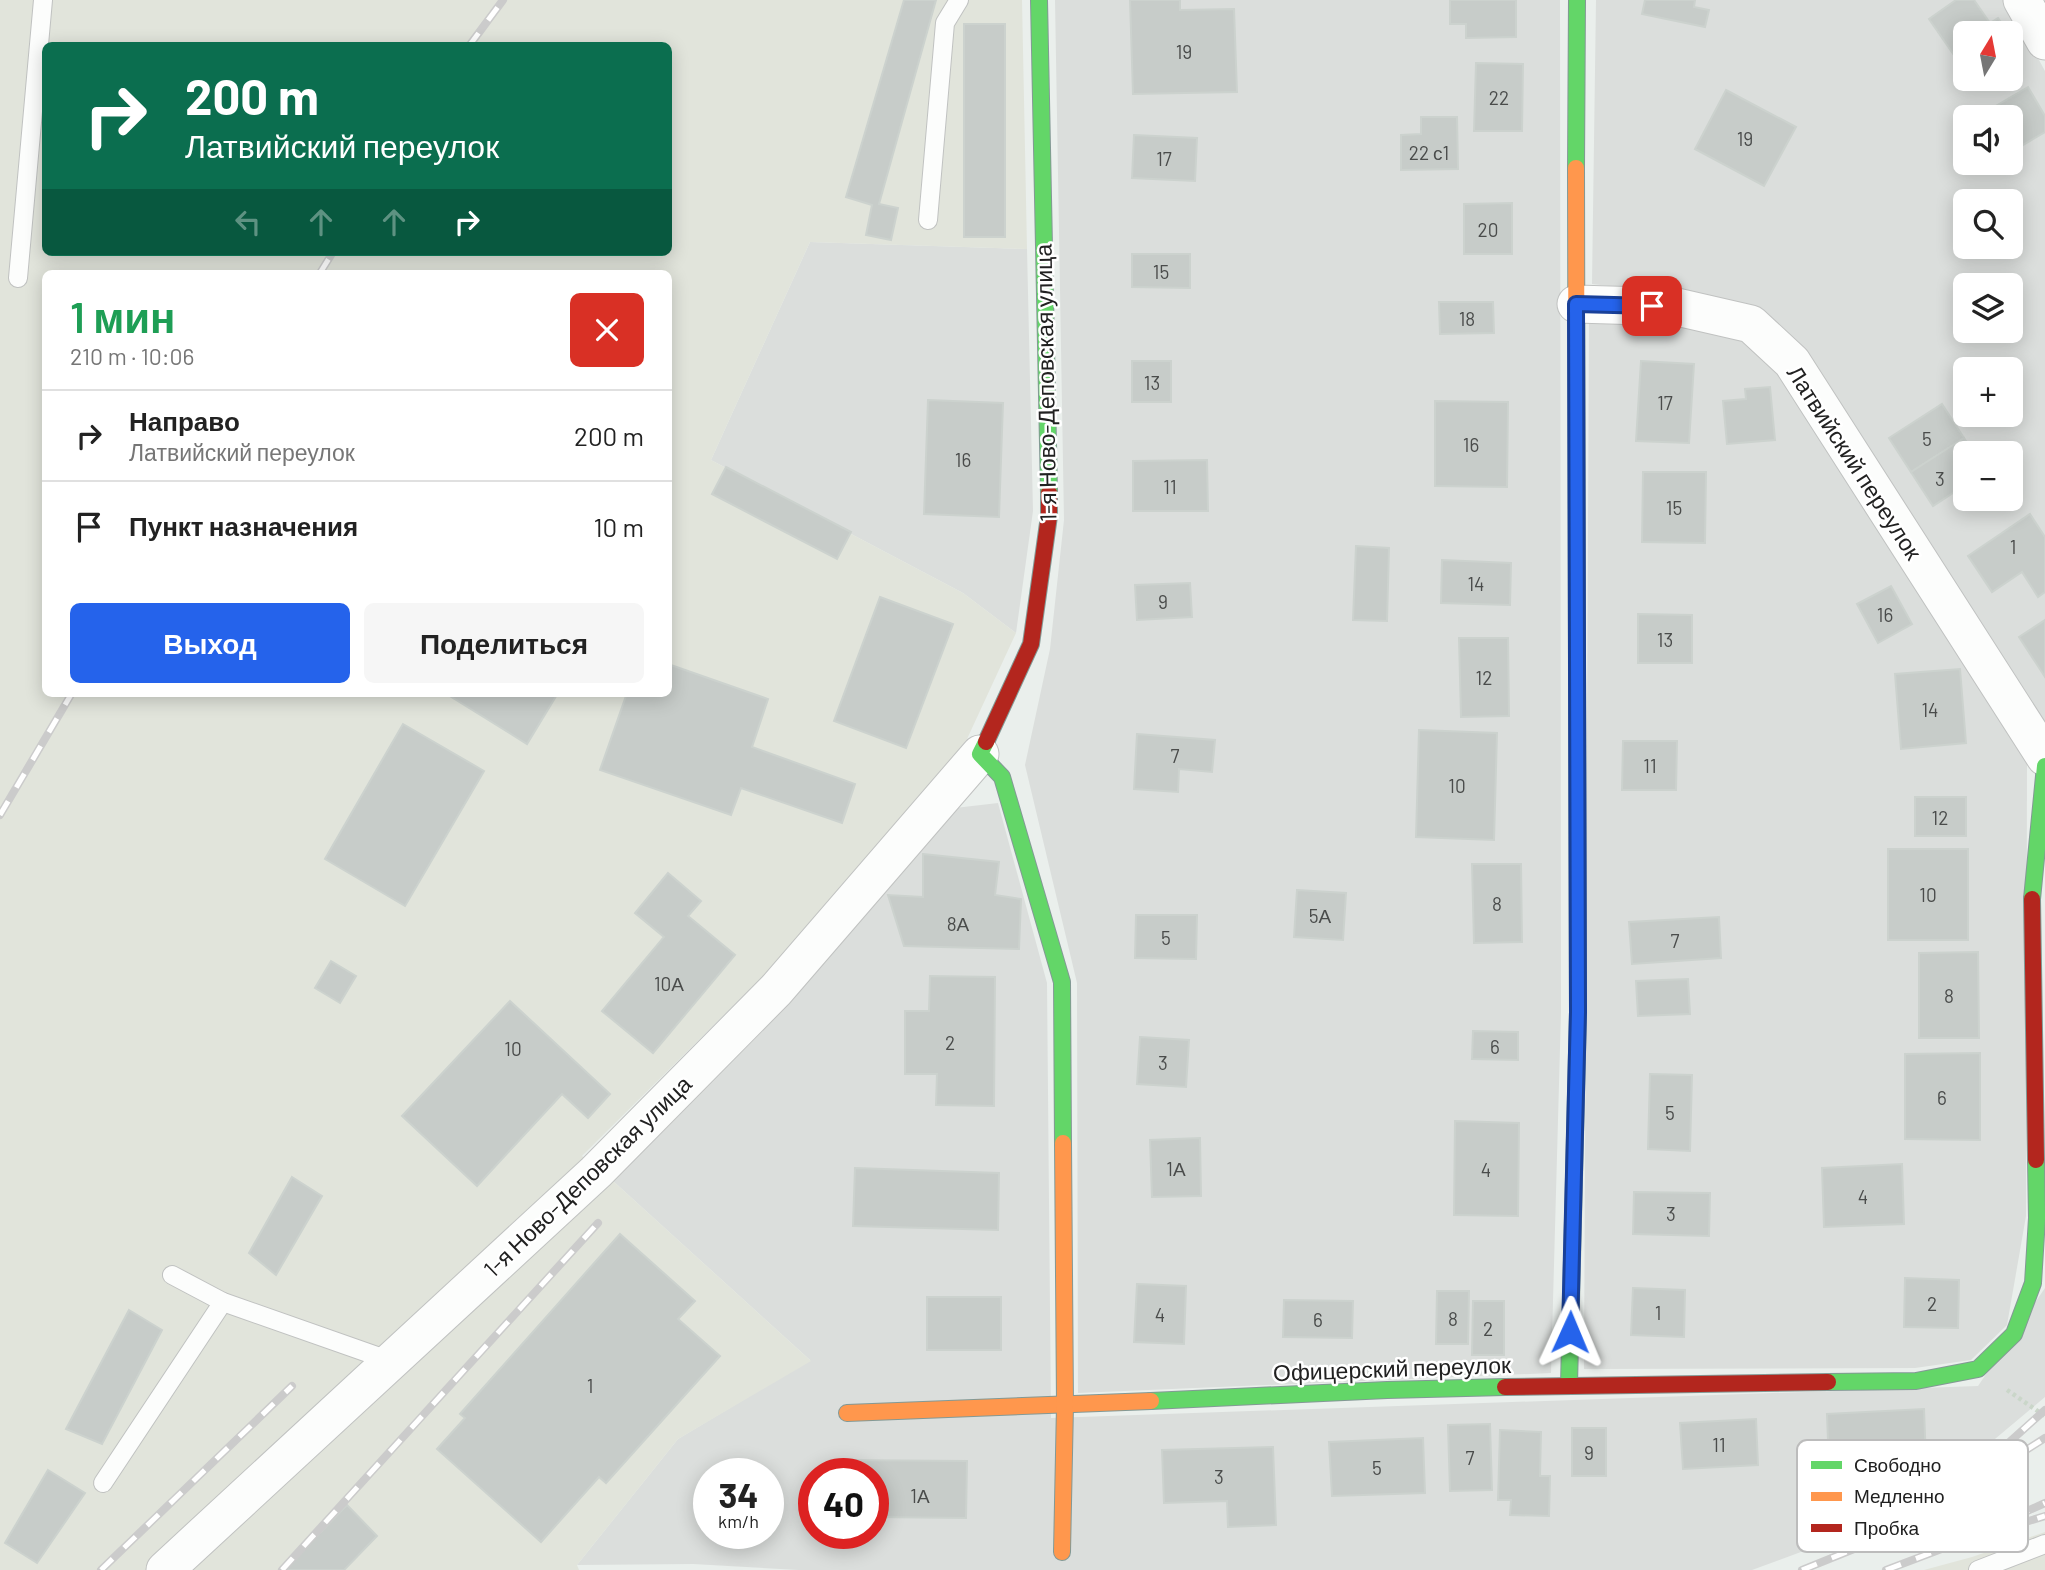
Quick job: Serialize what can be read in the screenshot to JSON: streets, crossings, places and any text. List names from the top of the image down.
{
  "streets": {
    "street": ["1-я Ново-Деповская улица", "Латвийский переулок", "Офицерский переулок"]
  },
  "house_numbers": [
    "19",
    "22",
    "19",
    "22 с1",
    "17",
    "20",
    "15",
    "18",
    "13",
    "17",
    "5",
    "16",
    "16",
    "3",
    "11",
    "15",
    "1",
    "14",
    "9",
    "16",
    "13",
    "12",
    "14",
    "7",
    "11",
    "10",
    "12",
    "10",
    "8",
    "5А",
    "8А",
    "5",
    "7",
    "10А",
    "8",
    "2",
    "6",
    "10",
    "3",
    "6",
    "5",
    "1А",
    "4",
    "4",
    "3",
    "2",
    "1",
    "4",
    "8",
    "6",
    "2",
    "1",
    "11",
    "9",
    "7",
    "5",
    "3",
    "1А"
  ],
  "legend": ["Свободно", "Медленно", "Пробка"],
  "north": "top",
  "page": {
    "map_buttons": ["+", "−"],
    "turn": ["200 m", "Латвийский переулок"],
    "heading": ["1 мин", "210 m · 10:06"],
    "list": [
      {
        "name": "Направо",
        "note": "Латвийский переулок",
        "value": "200 m"
      },
      {
        "name": "Пункт назначения",
        "value": "10 m"
      }
    ],
    "buttons": ["Выход", "Поделиться"],
    "speed": "34 km/h",
    "limit": "40"
  }
}
